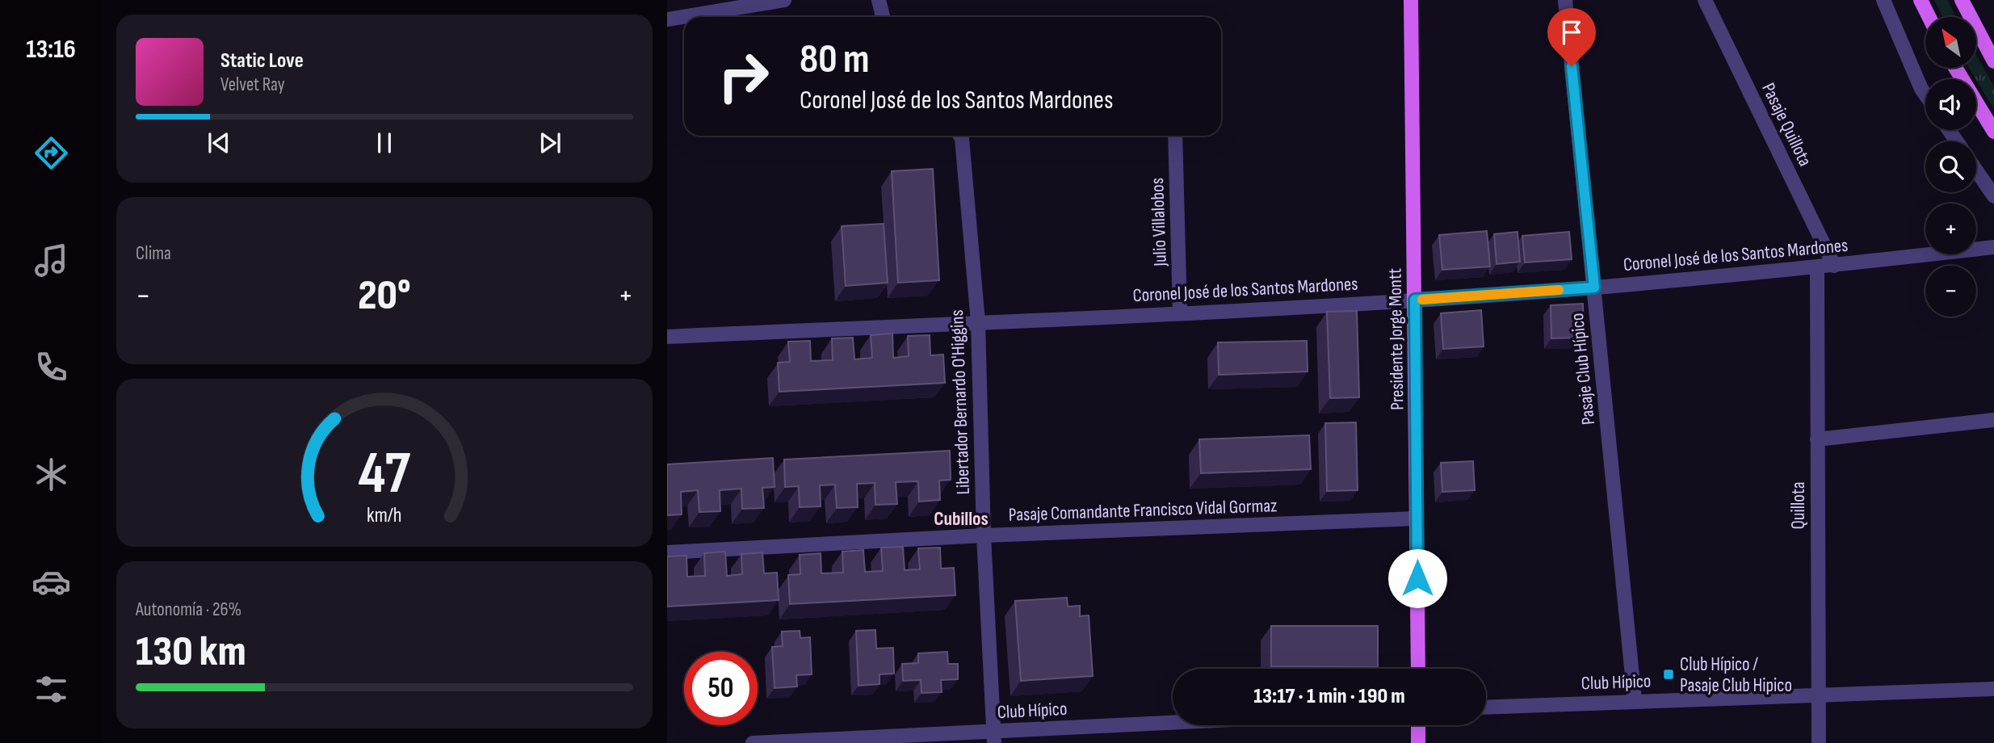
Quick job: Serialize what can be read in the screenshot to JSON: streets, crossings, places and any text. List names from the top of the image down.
{
  "streets": {
    "main road": ["Presidente Jorge Montt"],
    "street": [
      "Pasaje Quillota",
      "Julio Villalobos",
      "Coronel José de los Santos Mardones",
      "Pasaje Club Hípico",
      "Libertador Bernardo O'Higgins",
      "Quillota",
      "Pasaje Comandante Francisco Vidal Gormaz",
      "Club Hípico"
    ]
  },
  "crossings": [
    ["Pasaje Quillota", "Coronel José de los Santos Mardones"],
    ["Julio Villalobos", "Coronel José de los Santos Mardones"],
    ["Coronel José de los Santos Mardones", "Presidente Jorge Montt"],
    ["Coronel José de los Santos Mardones", "Pasaje Club Hípico"],
    ["Coronel José de los Santos Mardones", "Libertador Bernardo O'Higgins"],
    ["Coronel José de los Santos Mardones", "Quillota"],
    ["Presidente Jorge Montt", "Pasaje Comandante Francisco Vidal Gormaz"],
    ["Pasaje Club Hípico", "Club Hípico"],
    ["Libertador Bernardo O'Higgins", "Pasaje Comandante Francisco Vidal Gormaz"],
    ["Libertador Bernardo O'Higgins", "Club Hípico"],
    ["Quillota", "Club Hípico"]
  ],
  "districts": ["Cubillos"],
  "places": {
    "transit": ["Club Hípico / Pasaje Club Hipico"]
  },
  "north": "top left",
  "page": {
    "tabs": "13:16",
    "map_buttons": ["+", "−"],
    "turn": ["80 m", "Coronel José de los Santos Mardones"],
    "song": ["Static Love", "Velvet Ray"],
    "tile": [
      "Clima",
      ["Autonomía · 26%", "130 km"]
    ],
    "heat": ["−", "20°", "+"],
    "limit": "50",
    "trip": "13:17 · 1 min · 190 m",
    "gauge": ["47", "km/h"]
  }
}
